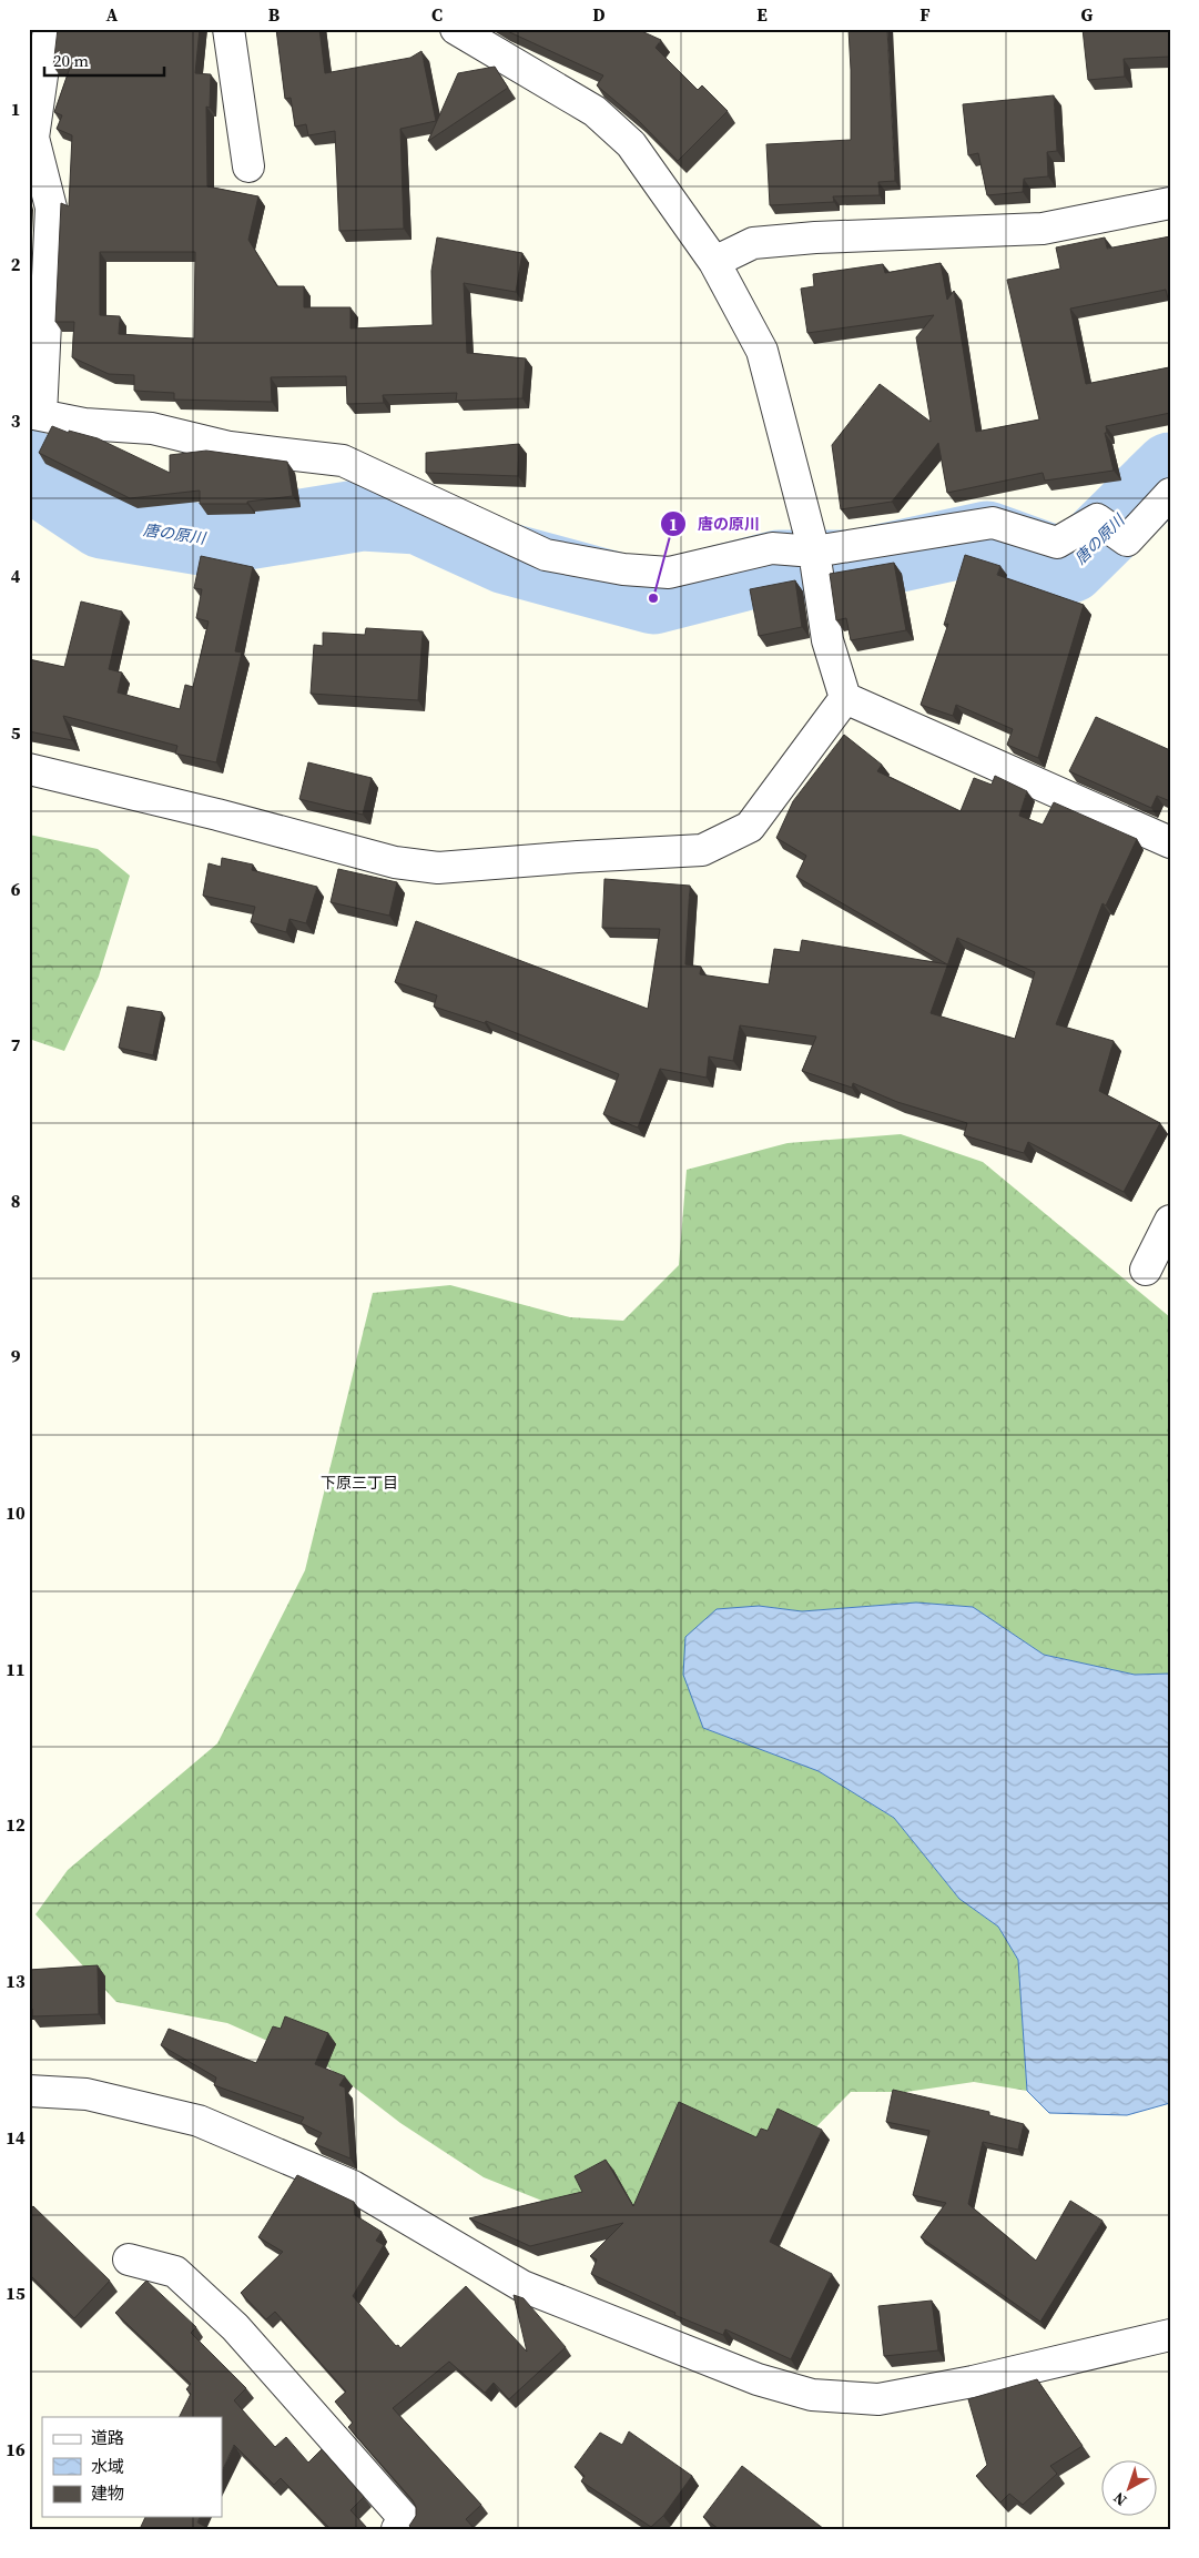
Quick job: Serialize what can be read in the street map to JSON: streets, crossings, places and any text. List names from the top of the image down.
{
  "districts": ["下原三丁目"],
  "water": ["唐の原川"],
  "places": ["唐の原川"],
  "legend": ["道路", "水域", "建物"],
  "scale_bar": "20 m",
  "north": "bottom left",
  "grid": {
    "columns": [
      "A",
      "B",
      "C",
      "D",
      "E",
      "F",
      "G"
    ],
    "rows": [
      "1",
      "2",
      "3",
      "4",
      "5",
      "6",
      "7",
      "8",
      "9",
      "10",
      "11",
      "12",
      "13",
      "14",
      "15",
      "16"
    ]
  }
}
